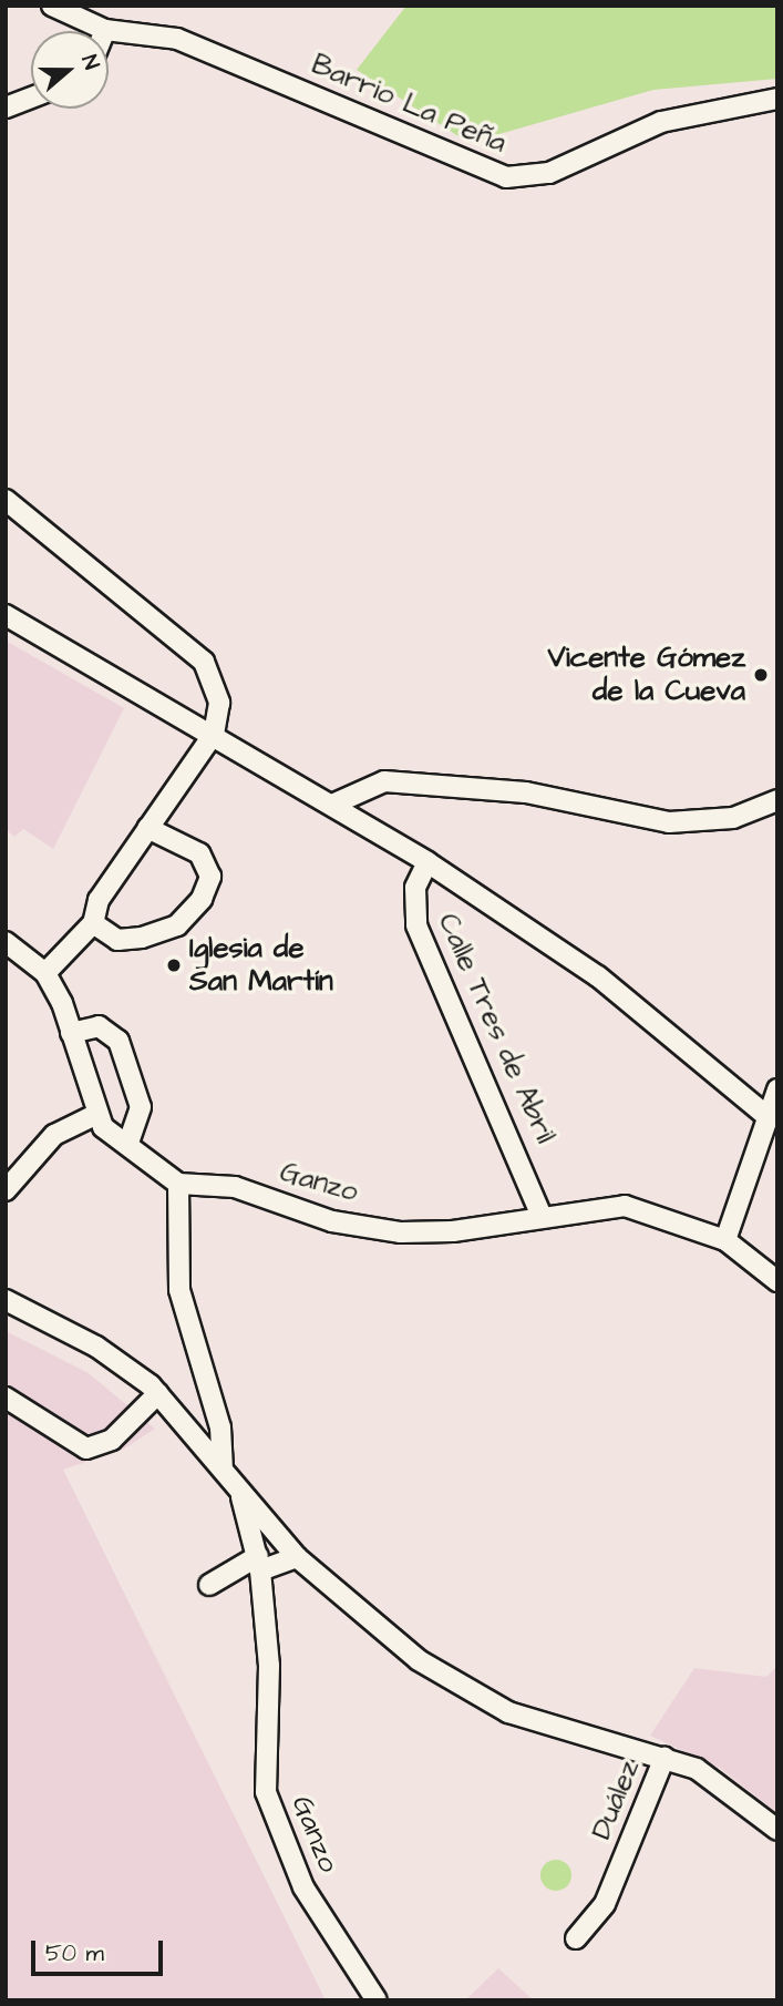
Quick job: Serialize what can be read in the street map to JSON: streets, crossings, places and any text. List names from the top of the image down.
{
  "streets": {
    "street": [
      "Barrio La Peña",
      "Calle Tres de Abril",
      "Ganzo",
      "Duález"
    ]
  },
  "crossings": [
    ["Calle Tres de Abril", "Ganzo"],
    ["Ganzo", "Duález"]
  ],
  "places": ["Vicente Gómez de la Cueva", "Iglesia de San Martín"],
  "scale_bar": "50 m",
  "north": "right"
}
